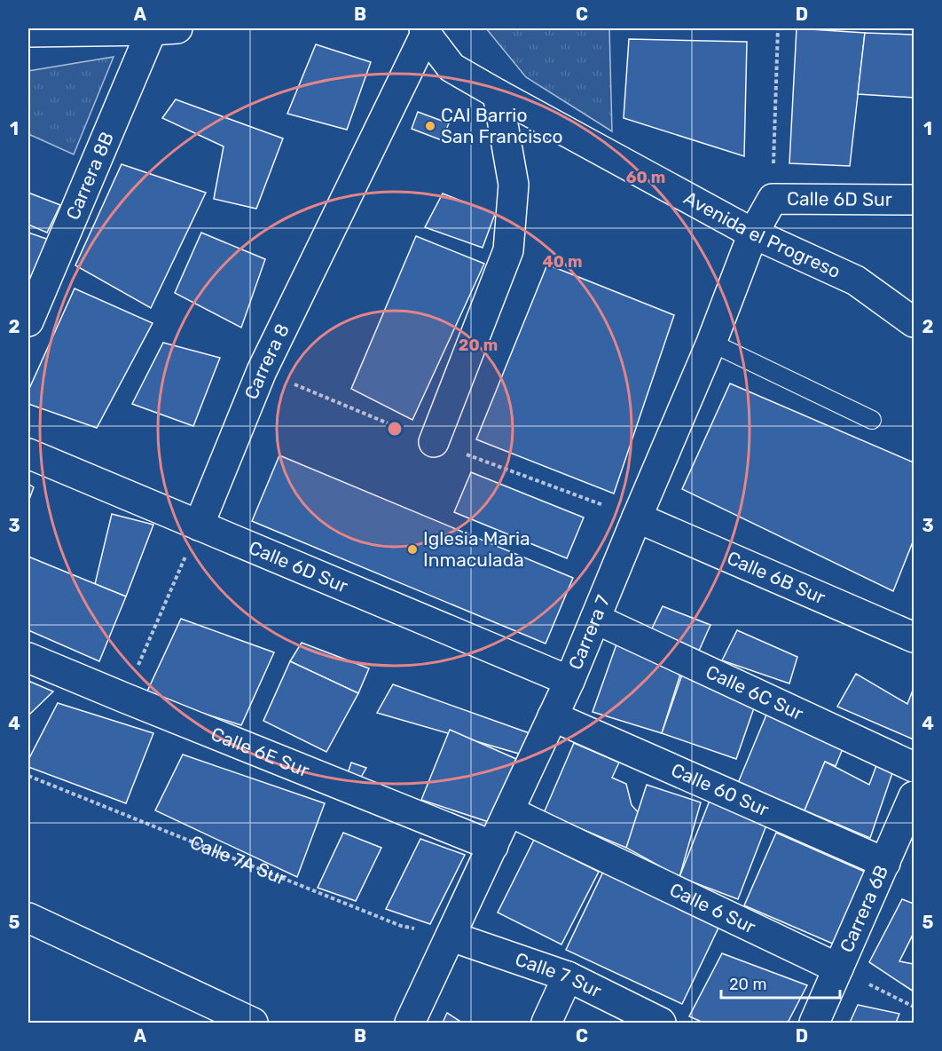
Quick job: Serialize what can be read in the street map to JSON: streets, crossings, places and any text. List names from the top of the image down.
{
  "streets": {
    "street": [
      "Carrera 8B",
      "Calle 6D Sur",
      "Avenida el Progreso",
      "Carrera 8",
      "Calle 6B Sur",
      "Carrera 7",
      "Calle 6C Sur",
      "Calle 6E Sur",
      "Calle 60 Sur",
      "Calle 6 Sur",
      "Carrera 6B",
      "Calle 7 Sur"
    ],
    "path": ["Calle 7A Sur"]
  },
  "crossings": [
    ["Calle 6D Sur", "Avenida el Progreso"],
    ["Calle 6D Sur", "Carrera 8"],
    ["Calle 6D Sur", "Carrera 7"],
    ["Avenida el Progreso", "Carrera 8"],
    ["Avenida el Progreso", "Carrera 7"],
    ["Calle 6B Sur", "Carrera 7"],
    ["Carrera 7", "Calle 6C Sur"],
    ["Carrera 7", "Calle 6E Sur"],
    ["Carrera 7", "Calle 60 Sur"],
    ["Carrera 7", "Calle 7A Sur"],
    ["Carrera 7", "Calle 6 Sur"],
    ["Carrera 7", "Calle 7 Sur"],
    ["Calle 60 Sur", "Carrera 6B"],
    ["Calle 7A Sur", "Calle 7 Sur"],
    ["Calle 6 Sur", "Carrera 6B"]
  ],
  "places": ["CAI Barrio San Francisco", "Iglesia Maria Inmaculada"],
  "scale_bar": "20 m",
  "grid": {
    "columns": [
      "A",
      "B",
      "C",
      "D"
    ],
    "rows": [
      "1",
      "2",
      "3",
      "4",
      "5"
    ]
  },
  "rings": ["60 m", "40 m", "20 m"]
}
